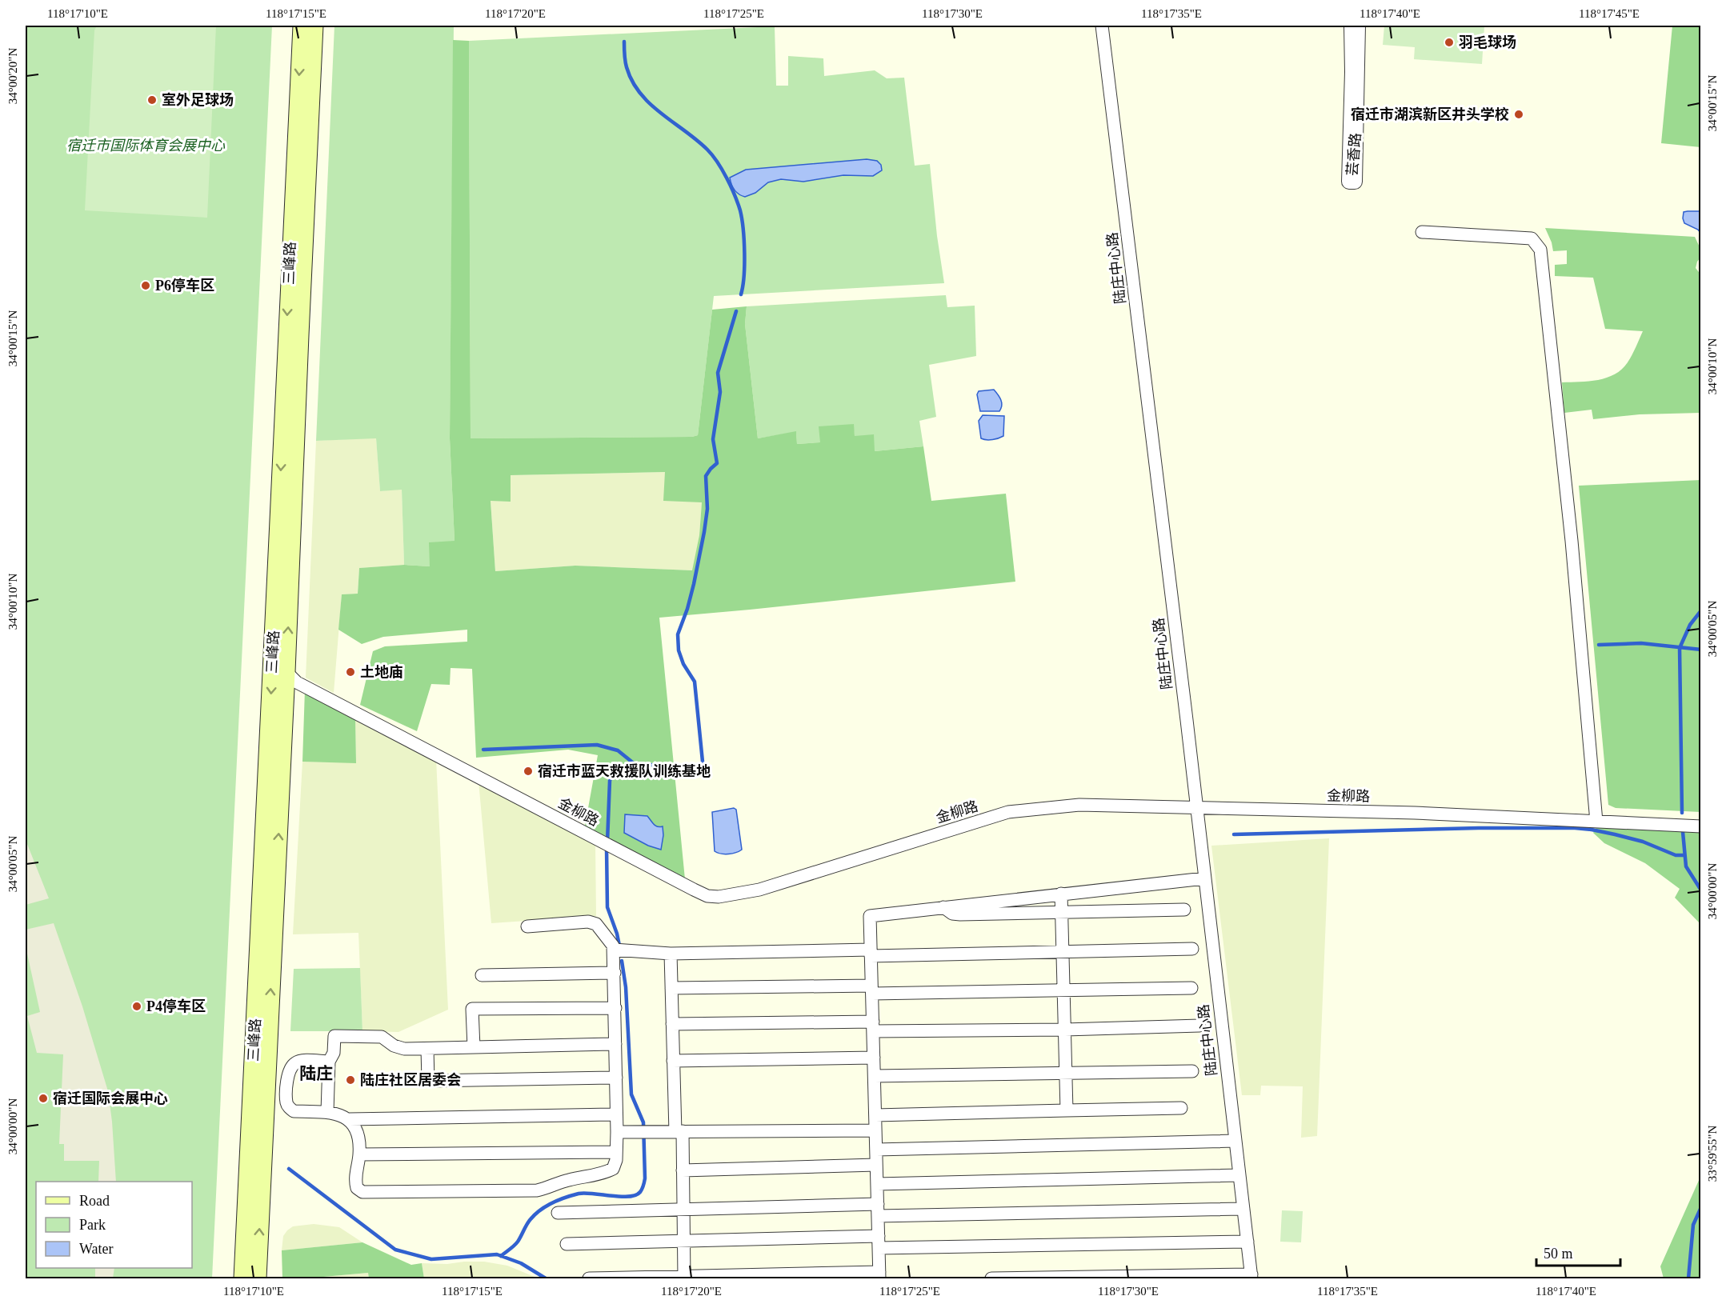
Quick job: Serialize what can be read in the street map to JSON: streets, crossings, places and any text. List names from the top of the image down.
{
  "streets": {
    "main road": ["三峰路"],
    "street": ["芸香路", "陆庄中心路", "金柳路"]
  },
  "crossings": [
    ["三峰路", "金柳路"],
    ["陆庄中心路", "金柳路"]
  ],
  "districts": ["陆庄"],
  "parks": ["宿迁市国际体育会展中心"],
  "places": [
    "羽毛球场",
    "室外足球场",
    "宿迁市湖滨新区井头学校",
    "P6停车区",
    "土地庙",
    "宿迁市蓝天救援队训练基地",
    "P4停车区",
    "陆庄社区居委会",
    "宿迁国际会展中心"
  ],
  "legend": ["Road", "Park", "Water"],
  "scale_bar": "50 m",
  "coordinates": [
    "118°17'10\"E",
    "118°17'15\"E",
    "118°17'20\"E",
    "118°17'25\"E",
    "118°17'30\"E",
    "118°17'35\"E",
    "118°17'40\"E",
    "118°17'45\"E",
    "34°00'20\"N",
    "34°00'15\"N",
    "34°00'10\"N",
    "34°00'05\"N",
    "34°00'00\"N",
    "33°59'55\"N"
  ]
}
